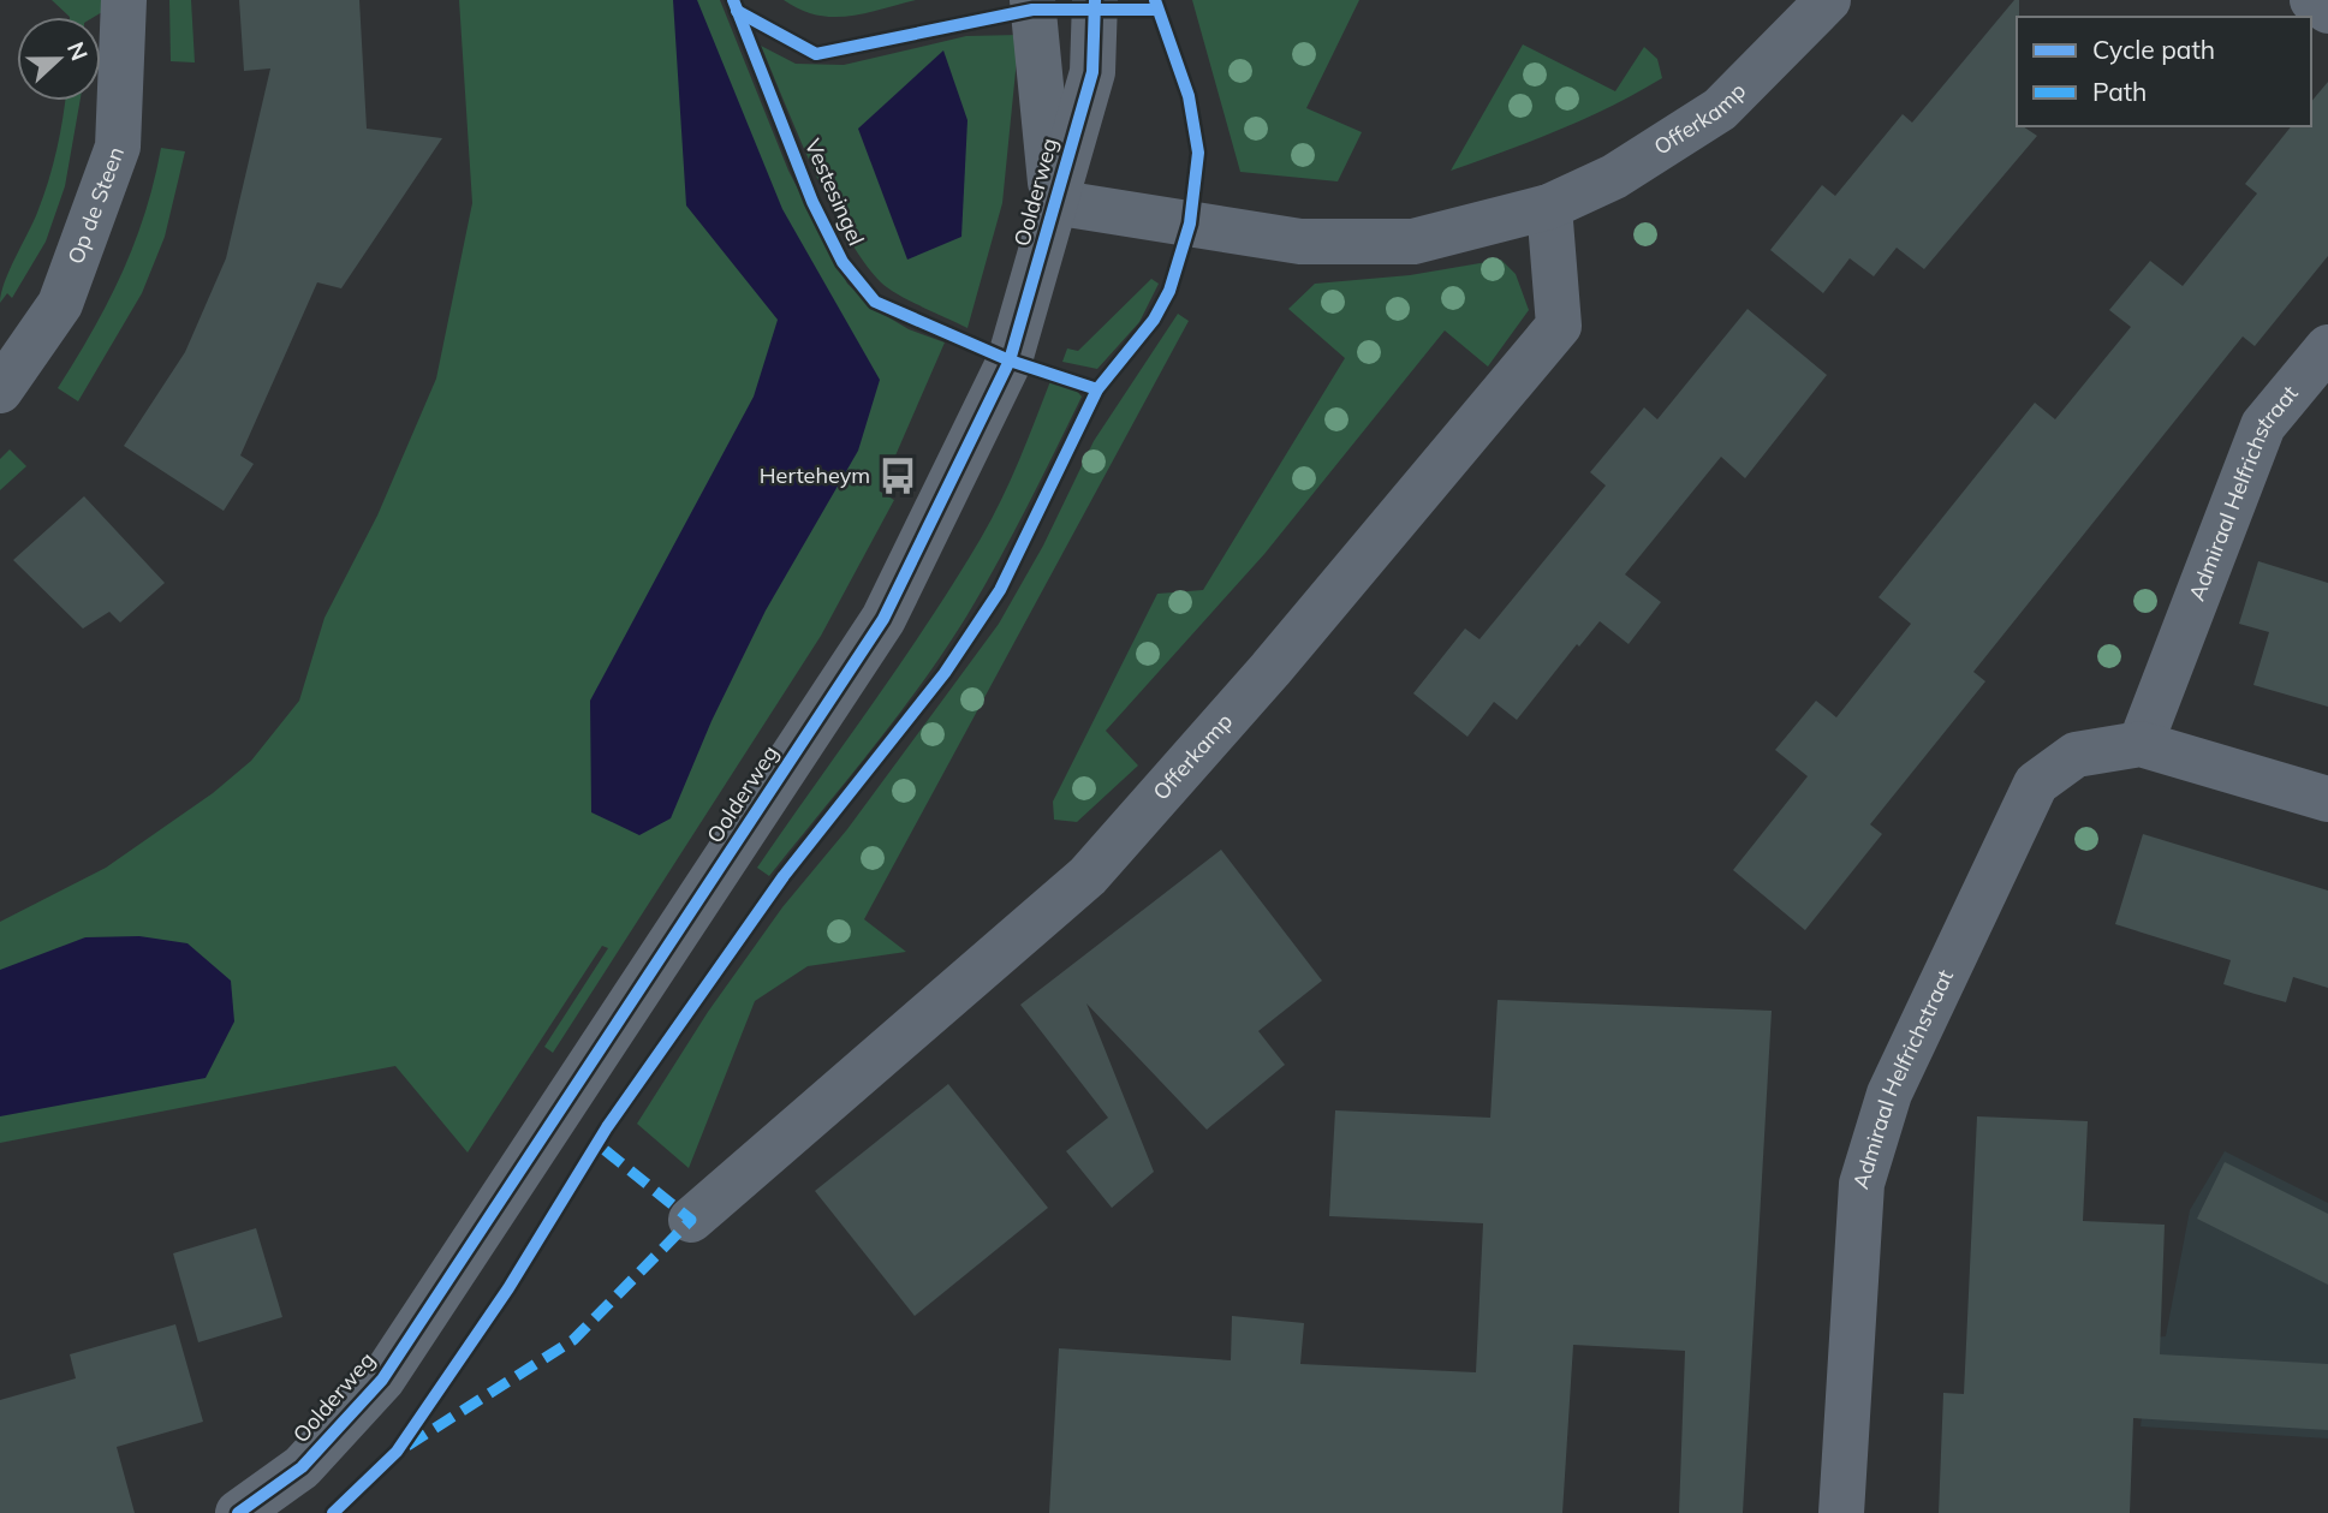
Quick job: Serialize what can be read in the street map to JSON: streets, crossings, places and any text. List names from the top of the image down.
{
  "streets": {
    "street": [
      "Offerkamp",
      "Oolderweg",
      "Op de Steen",
      "Admiraal Helfrichstraat"
    ],
    "cycle path": ["Vestesingel"]
  },
  "crossings": [
    ["Offerkamp", "Oolderweg"]
  ],
  "places": {
    "bus stop": ["Herteheym"]
  },
  "legend": ["Cycle path", "Path"],
  "north": "right"
}
